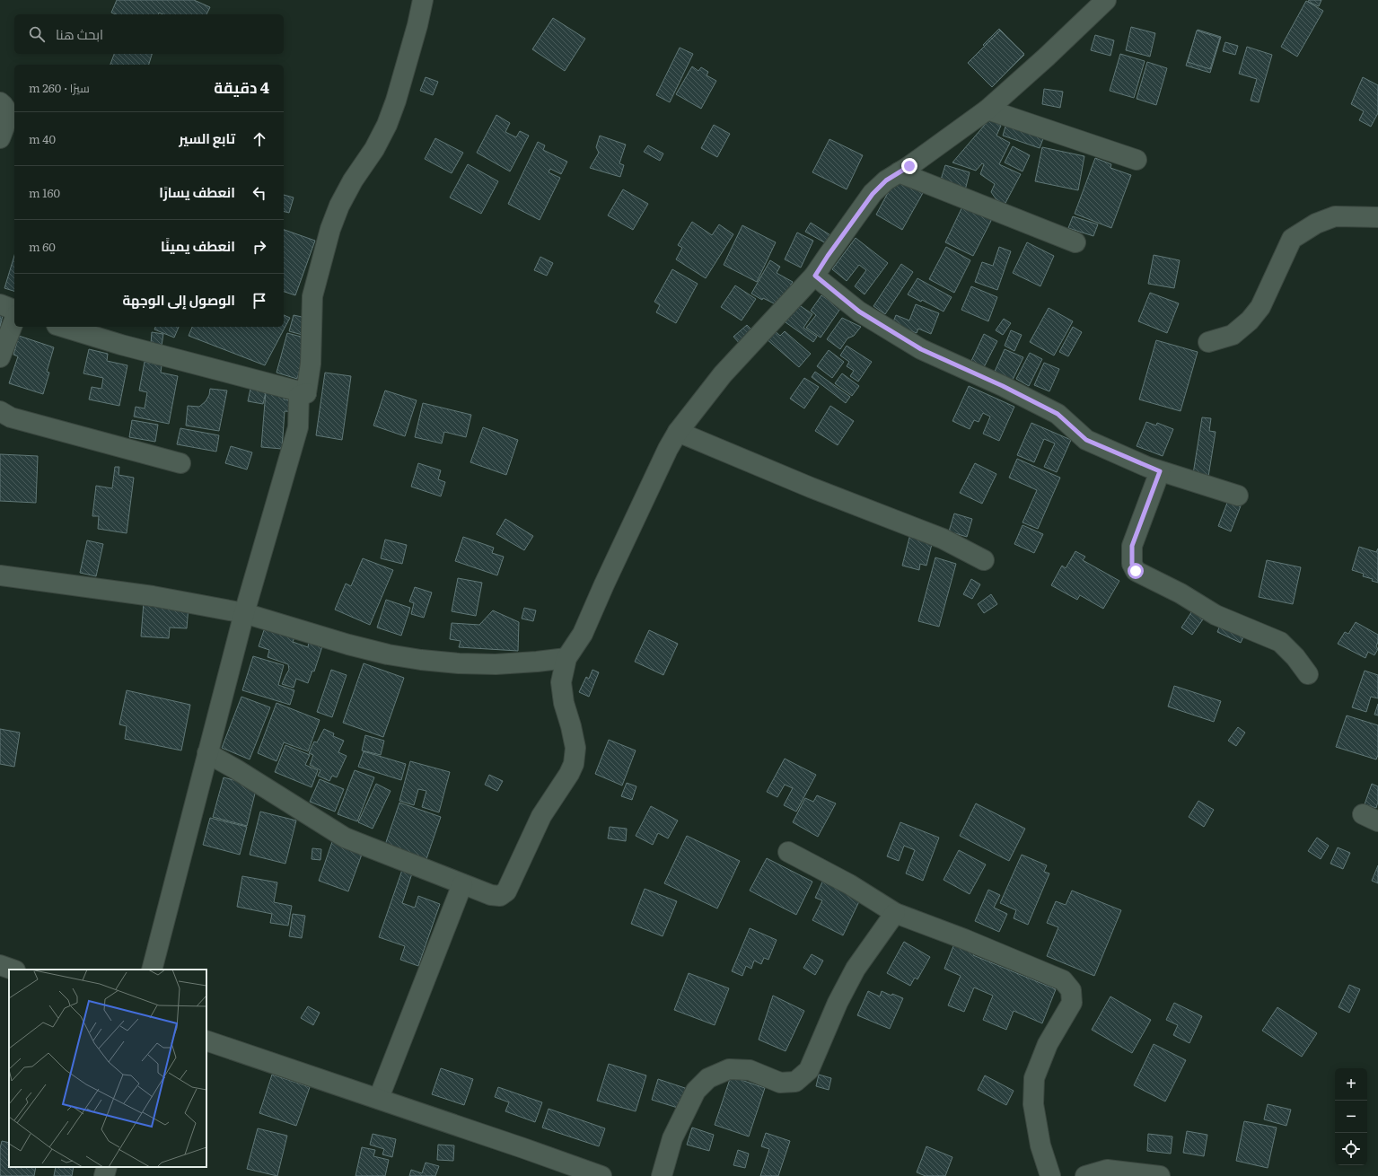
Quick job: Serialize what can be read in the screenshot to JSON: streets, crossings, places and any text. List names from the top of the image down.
{
  "page": {
    "search": "ابحث هنا",
    "heading": ["4 دقيقة", "سيرًا · 260 m"],
    "list": [
      ["تابع السير", "40 m"],
      ["انعطف يسارًا", "160 m"],
      ["انعطف يمينًا", "60 m"],
      "الوصول إلى الوجهة"
    ],
    "map_buttons": ["+", "−"]
  }
}
